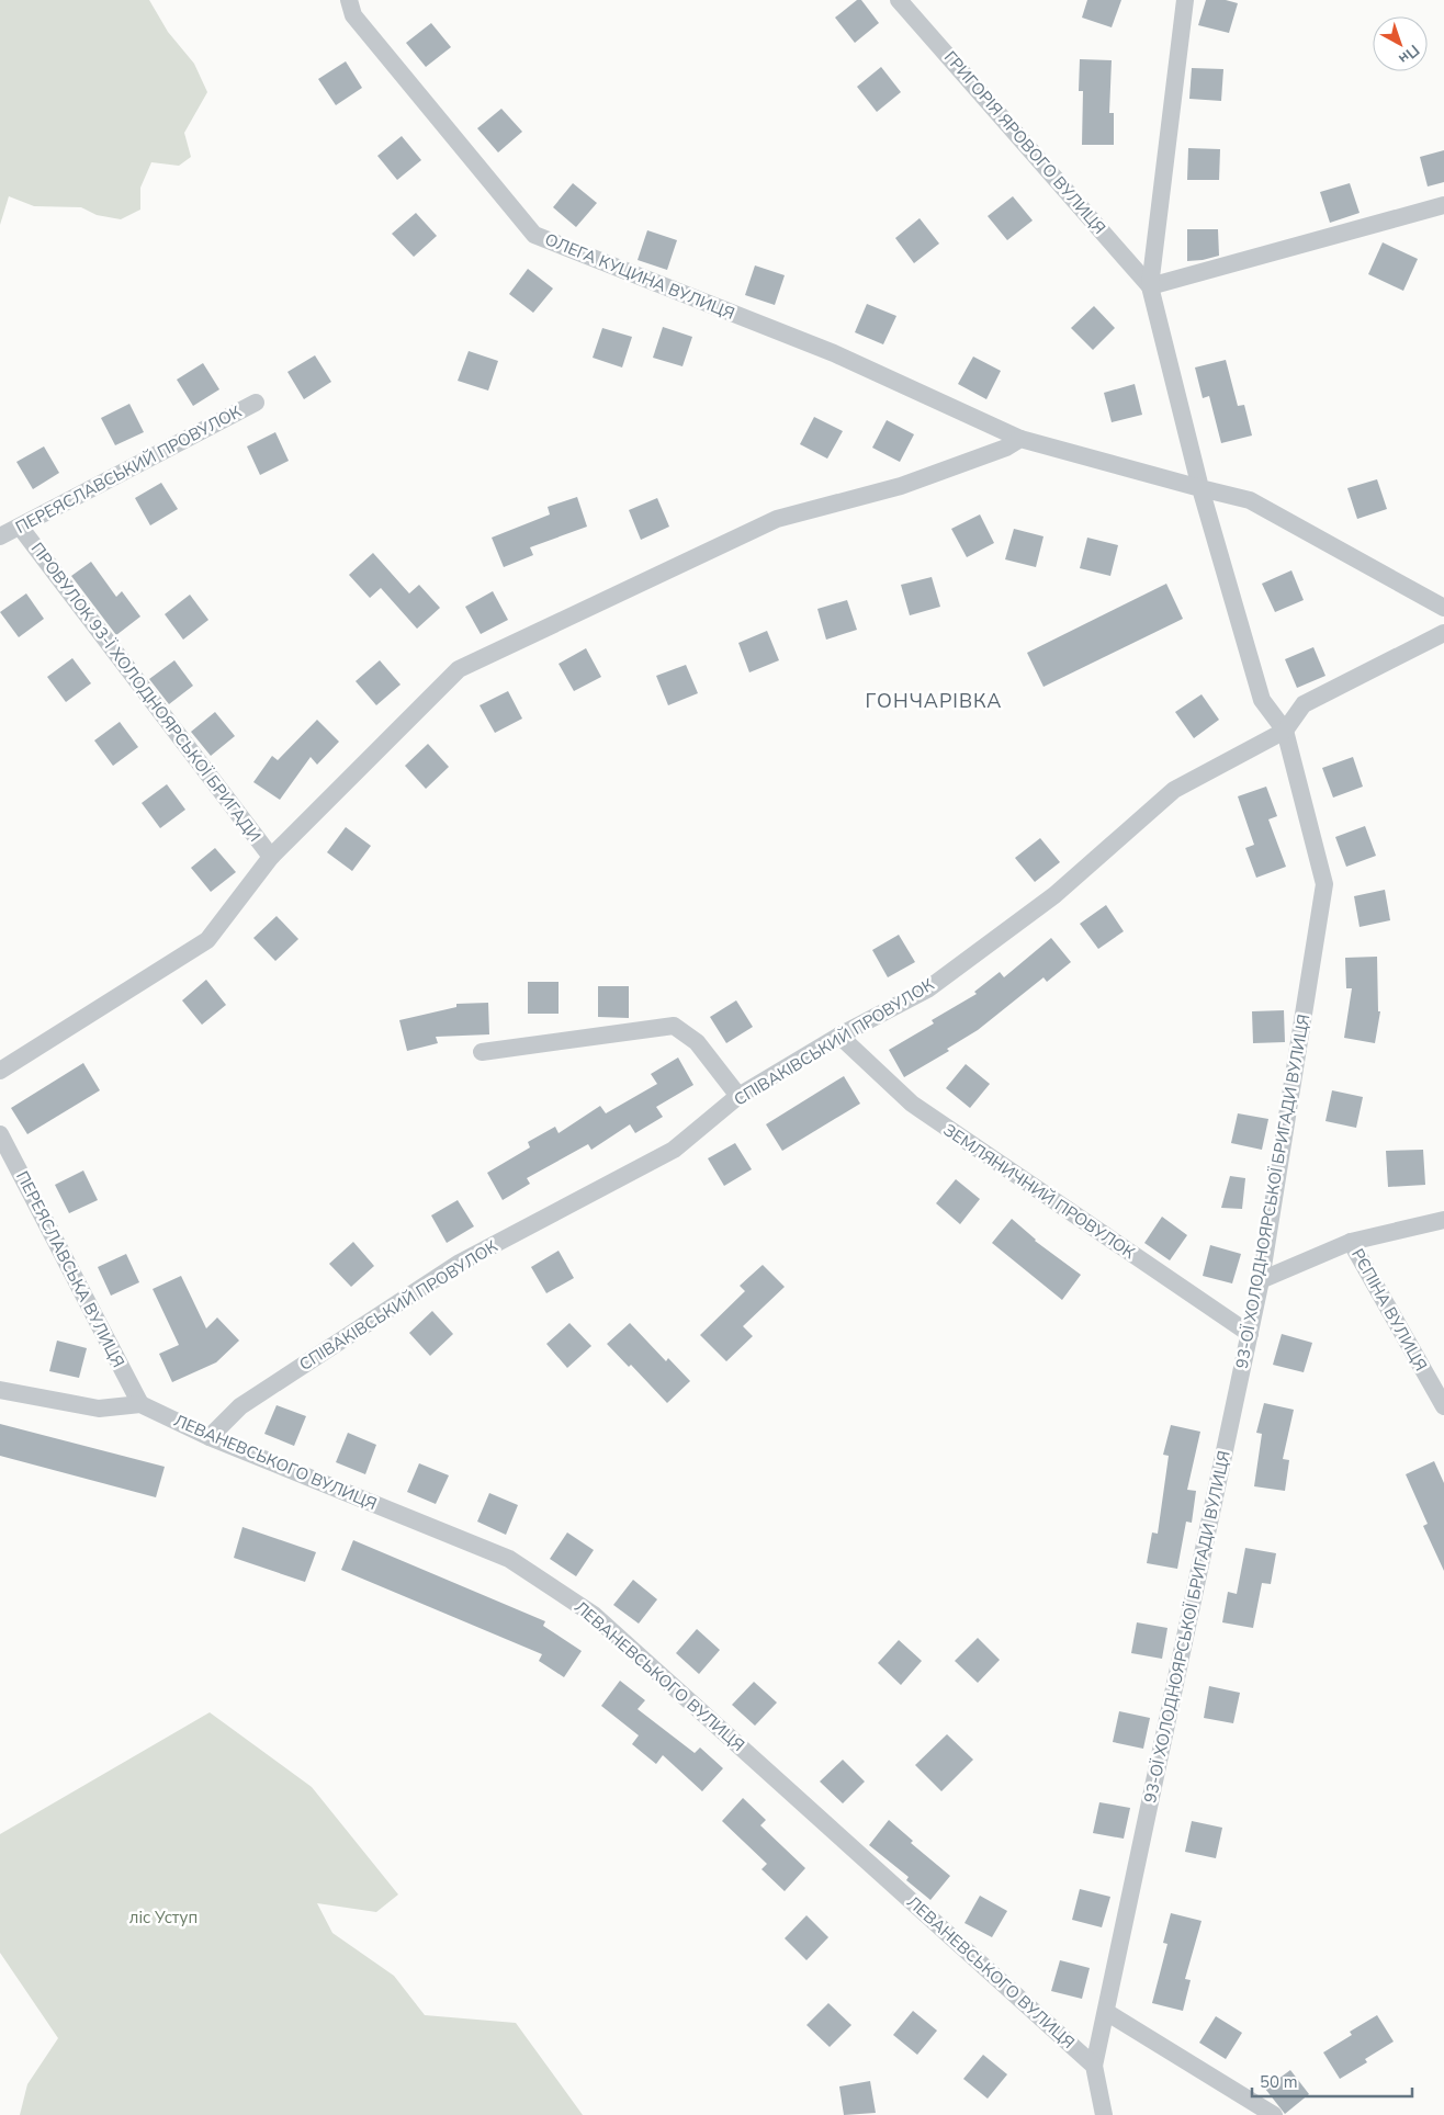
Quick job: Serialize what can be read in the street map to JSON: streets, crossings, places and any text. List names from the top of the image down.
{
  "streets": {
    "street": [
      "ГРИГОРІЯ ЯРОВОГО ВУЛИЦЯ",
      "ОЛЕГА КУЦИНА ВУЛИЦЯ",
      "ПЕРЕЯСЛАВСЬКИЙ ПРОВУЛОК",
      "ПРОВУЛОК 93-Ї ХОЛОДНОЯРСЬКОЇ БРИГАДИ",
      "СПІВАКІВСЬКИЙ ПРОВУЛОК",
      "ЗЕМЛЯНИЧНИЙ ПРОВУЛОК",
      "93-ОЇ ХОЛОДНОЯРСЬКОЇ БРИГАДИ ВУЛИЦЯ",
      "ПЕРЕЯСЛАВСЬКА ВУЛИЦЯ",
      "РЄПІНА ВУЛИЦЯ",
      "ЛЕВАНЕВСЬКОГО ВУЛИЦЯ"
    ]
  },
  "crossings": [
    ["ГРИГОРІЯ ЯРОВОГО ВУЛИЦЯ", "93-ОЇ ХОЛОДНОЯРСЬКОЇ БРИГАДИ ВУЛИЦЯ"],
    ["ОЛЕГА КУЦИНА ВУЛИЦЯ", "ПРОВУЛОК 93-Ї ХОЛОДНОЯРСЬКОЇ БРИГАДИ"],
    ["ПЕРЕЯСЛАВСЬКИЙ ПРОВУЛОК", "ПРОВУЛОК 93-Ї ХОЛОДНОЯРСЬКОЇ БРИГАДИ"],
    ["СПІВАКІВСЬКИЙ ПРОВУЛОК", "ЗЕМЛЯНИЧНИЙ ПРОВУЛОК"],
    ["СПІВАКІВСЬКИЙ ПРОВУЛОК", "93-ОЇ ХОЛОДНОЯРСЬКОЇ БРИГАДИ ВУЛИЦЯ"],
    ["СПІВАКІВСЬКИЙ ПРОВУЛОК", "ЛЕВАНЕВСЬКОГО ВУЛИЦЯ"],
    ["ЗЕМЛЯНИЧНИЙ ПРОВУЛОК", "93-ОЇ ХОЛОДНОЯРСЬКОЇ БРИГАДИ ВУЛИЦЯ"],
    ["93-ОЇ ХОЛОДНОЯРСЬКОЇ БРИГАДИ ВУЛИЦЯ", "ЛЕВАНЕВСЬКОГО ВУЛИЦЯ"],
    ["ПЕРЕЯСЛАВСЬКА ВУЛИЦЯ", "ЛЕВАНЕВСЬКОГО ВУЛИЦЯ"]
  ],
  "districts": ["ГОНЧАРІВКА"],
  "parks": ["ліс Уступ"],
  "scale_bar": "50 m",
  "north": "bottom right"
}
